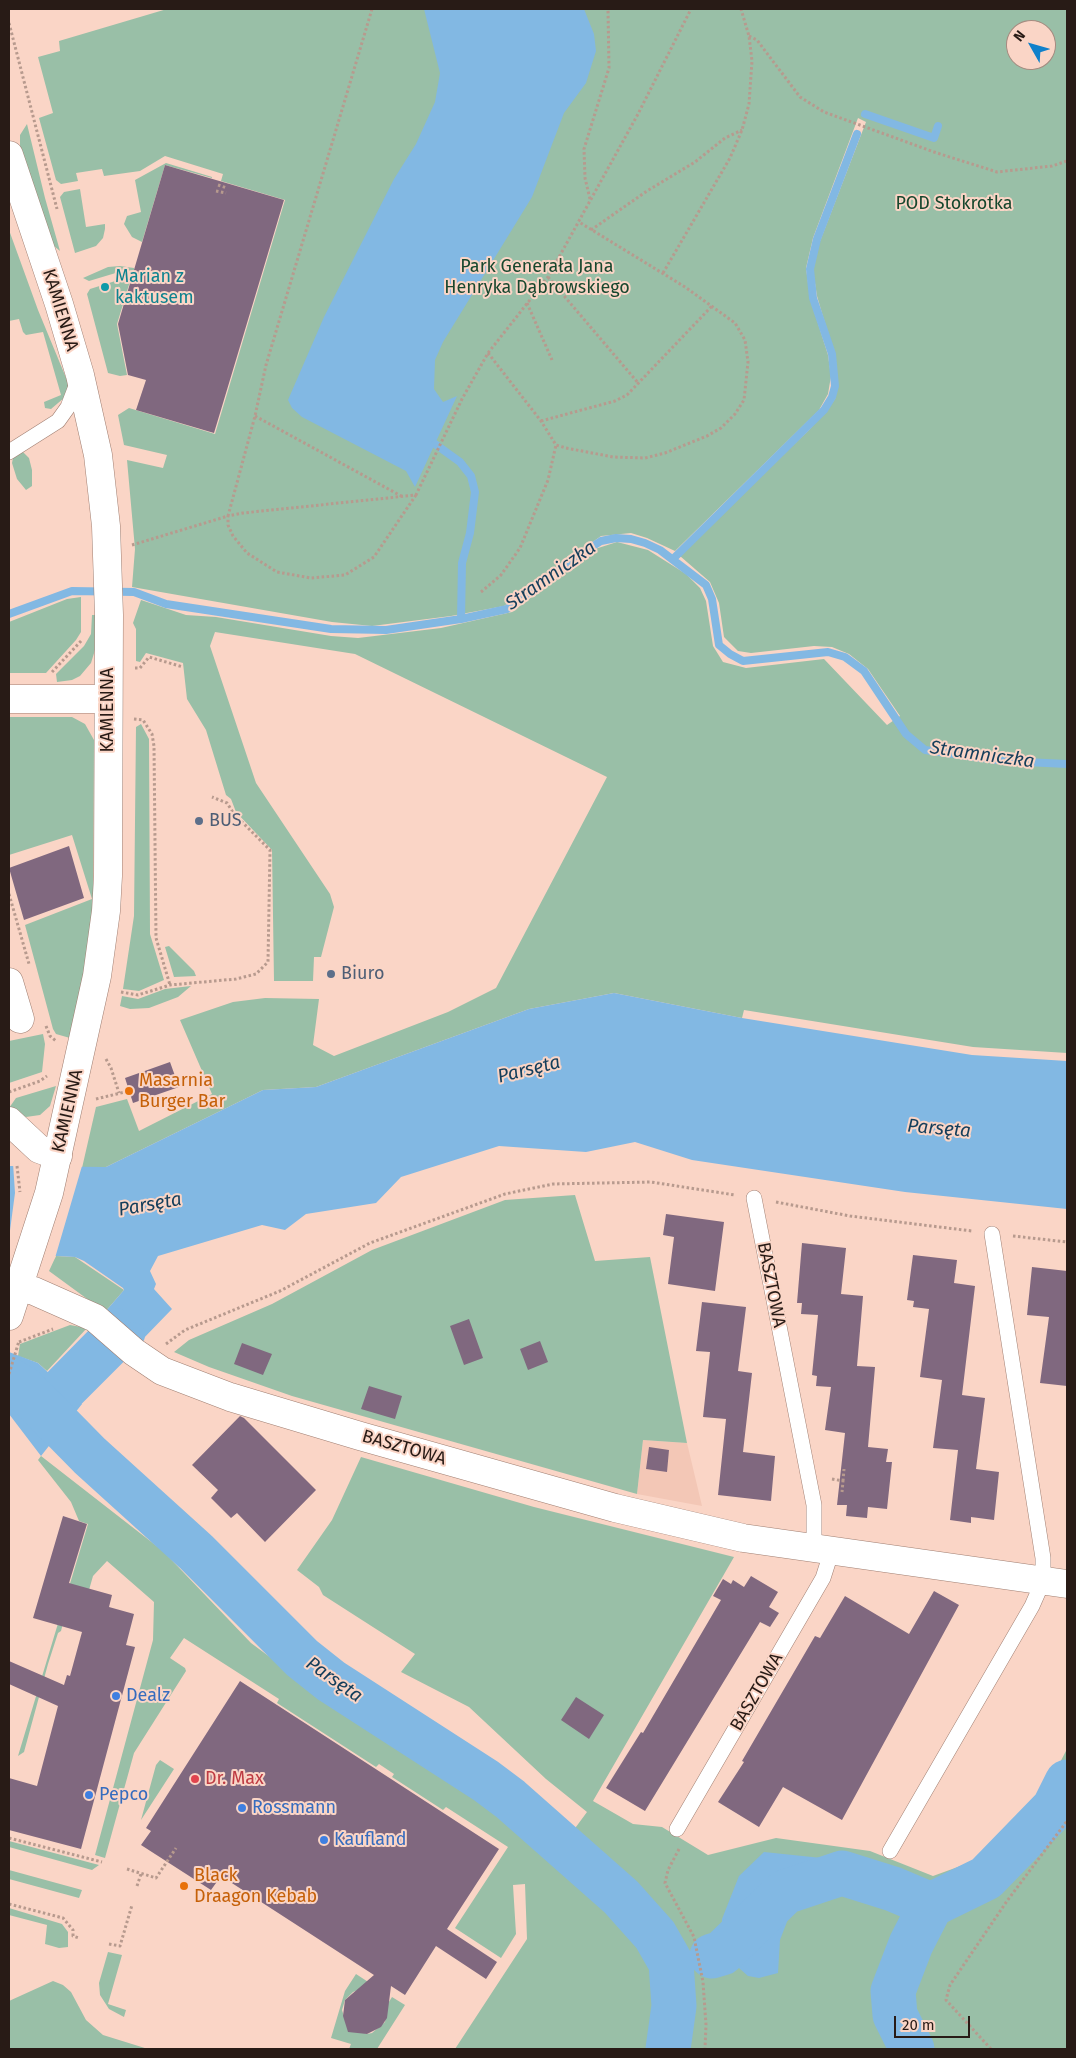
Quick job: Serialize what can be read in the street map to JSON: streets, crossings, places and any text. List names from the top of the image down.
{
  "streets": {
    "street": ["KAMIENNA", "BASZTOWA"]
  },
  "crossings": [
    ["KAMIENNA", "BASZTOWA"]
  ],
  "water": ["Stramniczka", "Parsęta"],
  "parks": ["POD Stokrotka", "Park Generała Jana Henryka Dąbrowskiego"],
  "places": [
    "Marian z kaktusem",
    "BUS",
    "Biuro",
    "Masarnia Burger Bar",
    "Dealz",
    "Dr. Max",
    "Pepco",
    "Rossmann",
    "Kaufland",
    "Black Draagon Kebab"
  ],
  "scale_bar": "20 m",
  "north": "top left"
}
